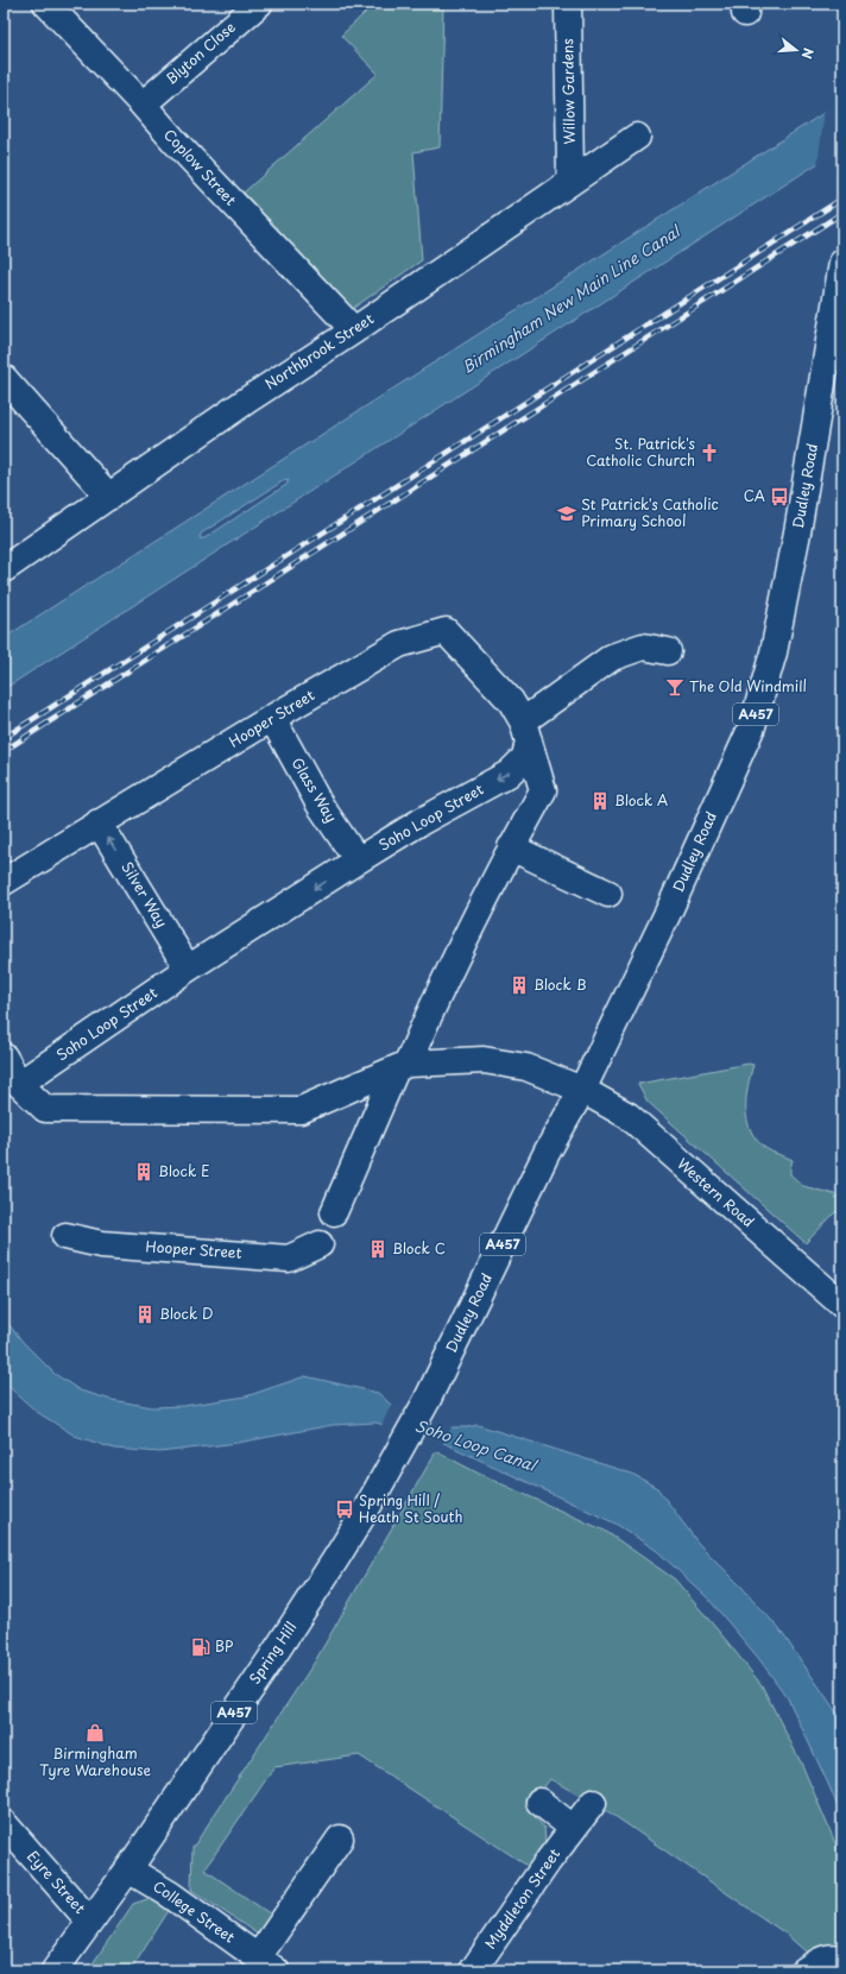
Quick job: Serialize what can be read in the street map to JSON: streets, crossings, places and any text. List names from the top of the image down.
{
  "streets": {
    "street": [
      "Blyton Close",
      "Willow Gardens",
      "Coplow Street",
      "Northbrook Street",
      "Dudley Road",
      "A457",
      "Hooper Street",
      "Glass Way",
      "Soho Loop Street",
      "Silver Way",
      "Western Road",
      "Spring Hill",
      "Eyre Street",
      "Myddleton Street",
      "College Street"
    ]
  },
  "crossings": [
    ["Blyton Close", "Coplow Street"],
    ["Willow Gardens", "Northbrook Street"],
    ["Coplow Street", "Northbrook Street"],
    ["Dudley Road", "Western Road"],
    ["Dudley Road", "Spring Hill"],
    ["Hooper Street", "Glass Way"],
    ["Hooper Street", "Soho Loop Street"],
    ["Hooper Street", "Silver Way"],
    ["Hooper Street", "Western Road"],
    ["Glass Way", "Soho Loop Street"],
    ["Soho Loop Street", "Silver Way"],
    ["Spring Hill", "Eyre Street"],
    ["Spring Hill", "College Street"]
  ],
  "one_way": ["Soho Loop Street", "Silver Way"],
  "water": ["Birmingham New Main Line Canal", "Soho Loop Canal"],
  "places": {
    "church": ["St. Patrick's Catholic Church"],
    "bus stop": ["CA", "Spring Hill / Heath St South"],
    "school or university": ["St Patrick's Catholic Primary School"],
    "bar": ["The Old Windmill"],
    "building": [
      "Block A",
      "Block B",
      "Block E",
      "Block C",
      "Block D"
    ],
    "fuel station": ["BP"],
    "shop": ["Birmingham Tyre Warehouse"]
  },
  "north": "right"
}
